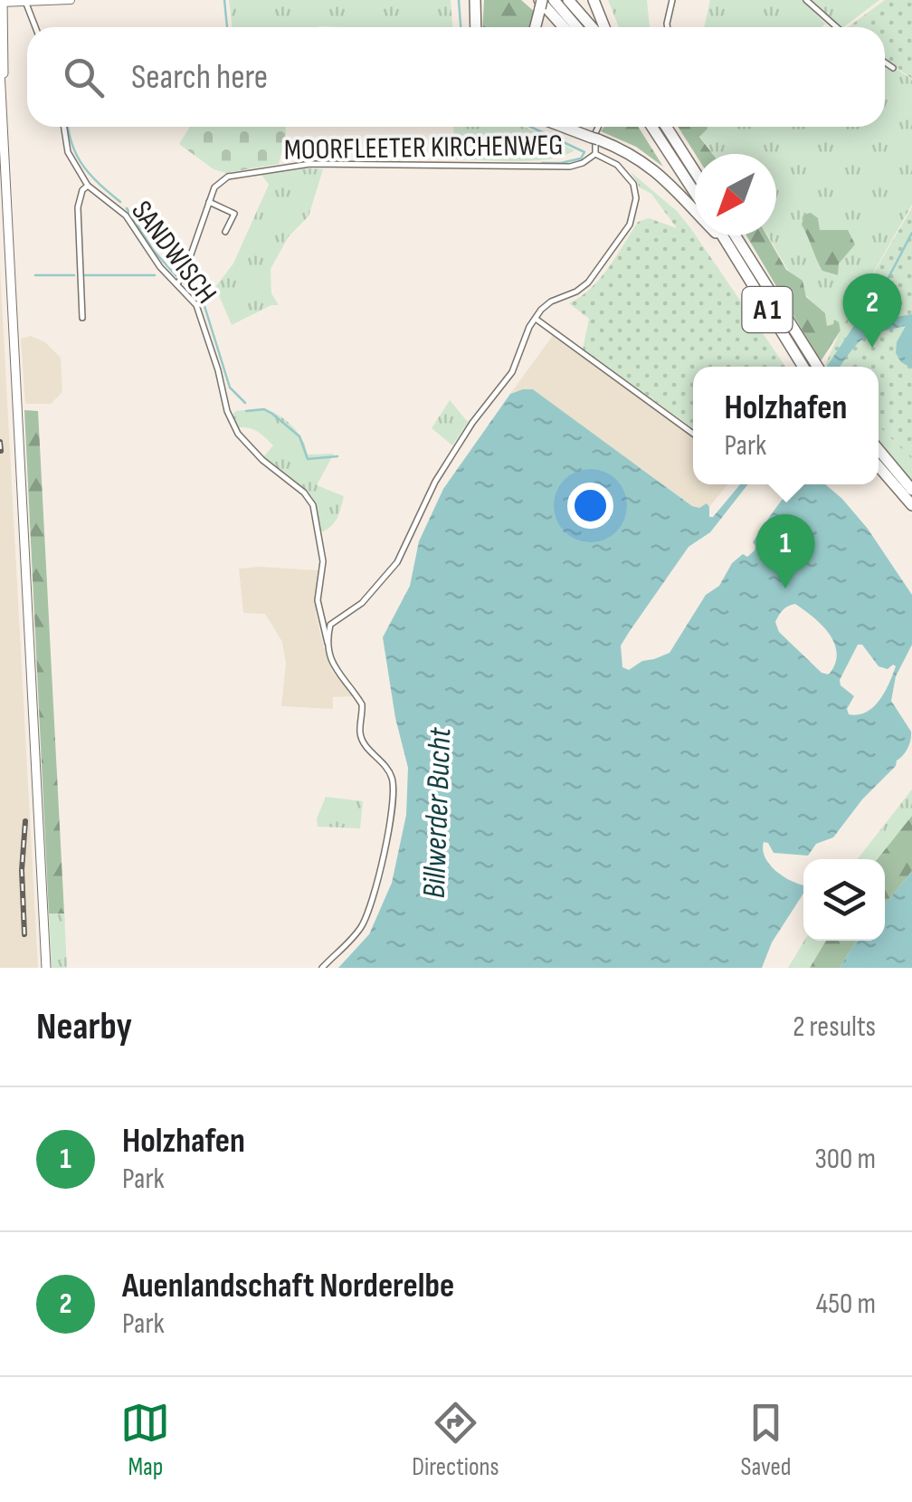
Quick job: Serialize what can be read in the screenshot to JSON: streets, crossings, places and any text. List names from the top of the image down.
{
  "streets": {
    "highway": ["A 1"],
    "street": ["MOORFLEETER KIRCHENWEG", "SANDWISCH"]
  },
  "crossings": [
    ["MOORFLEETER KIRCHENWEG", "SANDWISCH"]
  ],
  "water": ["Billwerder Bucht"],
  "north": "bottom left",
  "page": {
    "search": "Search here",
    "pins": ["2", "1"],
    "popup": ["Holzhafen", "Park"],
    "heading": ["Nearby", "2 results"],
    "list": [
      {
        "mark": "1",
        "name": "Holzhafen",
        "note": "Park",
        "value": "300 m"
      },
      {
        "mark": "2",
        "name": "Auenlandschaft Norderelbe",
        "note": "Park",
        "value": "450 m"
      }
    ],
    "nav": ["Map", "Directions", "Saved"]
  }
}
